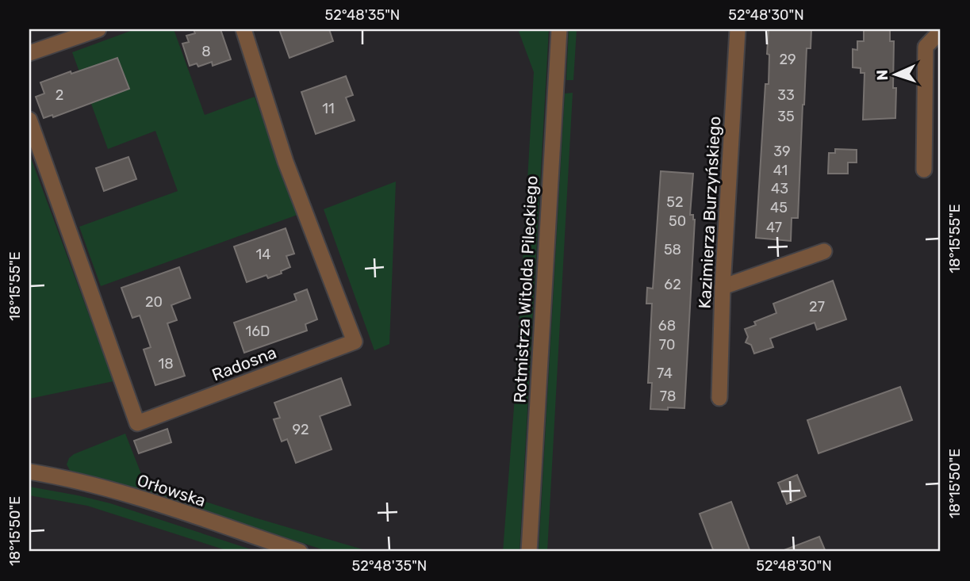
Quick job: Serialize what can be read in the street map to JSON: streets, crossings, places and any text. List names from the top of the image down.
{
  "streets": {
    "street": [
      "Kazimierza Burzyńskiego",
      "Rotmistrza Witolda Pileckiego",
      "Radosna",
      "Orłowska"
    ]
  },
  "house_numbers": [
    "8",
    "29",
    "2",
    "33",
    "11",
    "35",
    "39",
    "41",
    "43",
    "52",
    "45",
    "50",
    "47",
    "58",
    "14",
    "62",
    "20",
    "27",
    "68",
    "16D",
    "70",
    "18",
    "74",
    "78",
    "92"
  ],
  "north": "left",
  "coordinates": [
    "52°48'35\"N",
    "52°48'30\"N",
    "18°15'55\"E",
    "18°15'50\"E"
  ]
}
